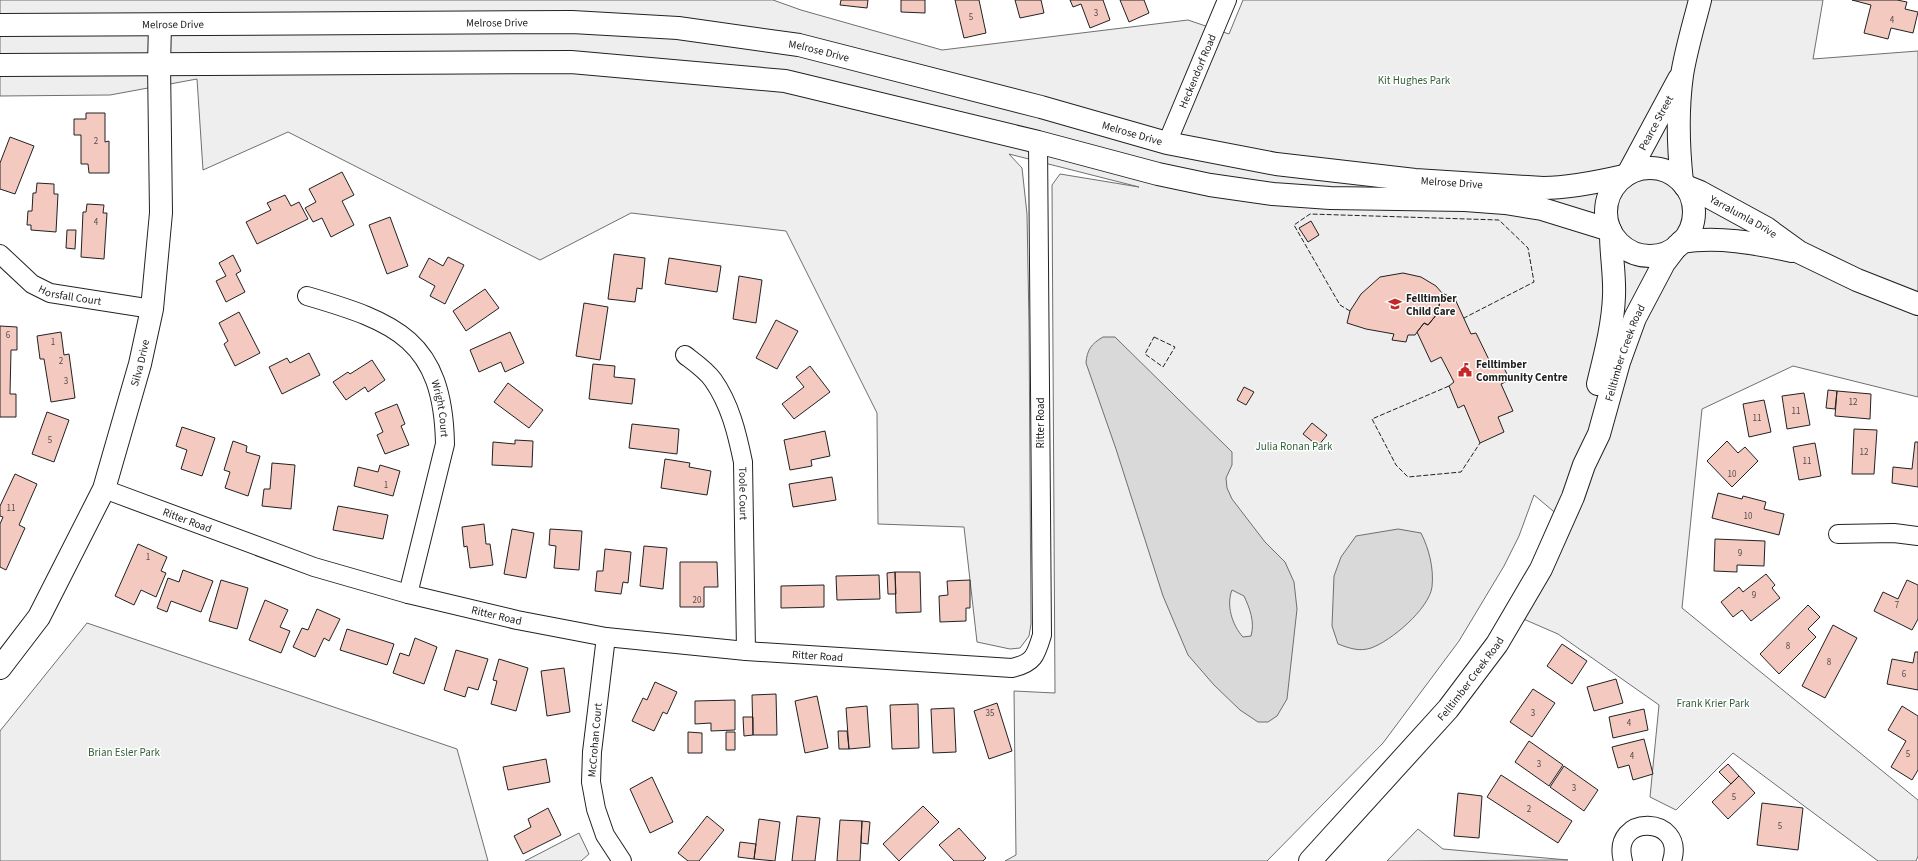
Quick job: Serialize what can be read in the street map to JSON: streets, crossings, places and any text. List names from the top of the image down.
{
  "streets": {
    "main road": [
      "Melrose Drive",
      "Pearce Street",
      "Yarralumla Drive",
      "Felltimber Creek Road",
      "Silva Drive"
    ],
    "street": [
      "Heckendorf Road",
      "Horsfall Court",
      "Wright Court",
      "Ritter Road",
      "Toole Court",
      "McCrohan Court"
    ]
  },
  "crossings": [
    ["Melrose Drive", "Heckendorf Road"],
    ["Melrose Drive", "Pearce Street"],
    ["Melrose Drive", "Yarralumla Drive"],
    ["Melrose Drive", "Felltimber Creek Road"],
    ["Melrose Drive", "Silva Drive"],
    ["Melrose Drive", "Ritter Road"],
    ["Pearce Street", "Yarralumla Drive"],
    ["Pearce Street", "Felltimber Creek Road"],
    ["Yarralumla Drive", "Felltimber Creek Road"],
    ["Horsfall Court", "Silva Drive"],
    ["Silva Drive", "Ritter Road"],
    ["Wright Court", "Ritter Road"],
    ["Ritter Road", "Toole Court"],
    ["Ritter Road", "McCrohan Court"]
  ],
  "parks": [
    "Kit Hughes Park",
    "Julia Ronan Park",
    "Frank Krier Park",
    "Brian Esler Park"
  ],
  "places": {
    "school or university": ["Felltimber Child Care"],
    "public building": ["Felltimber Community Centre"]
  },
  "house_numbers": [
    "3",
    "5",
    "4",
    "2",
    "4",
    "6",
    "1",
    "2",
    "3",
    "12",
    "11",
    "11",
    "5",
    "12",
    "11",
    "10",
    "1",
    "11",
    "10",
    "9",
    "1",
    "9",
    "20",
    "7",
    "8",
    "8",
    "6",
    "35",
    "3",
    "4",
    "5",
    "4",
    "3",
    "3",
    "5",
    "2",
    "5"
  ]
}
